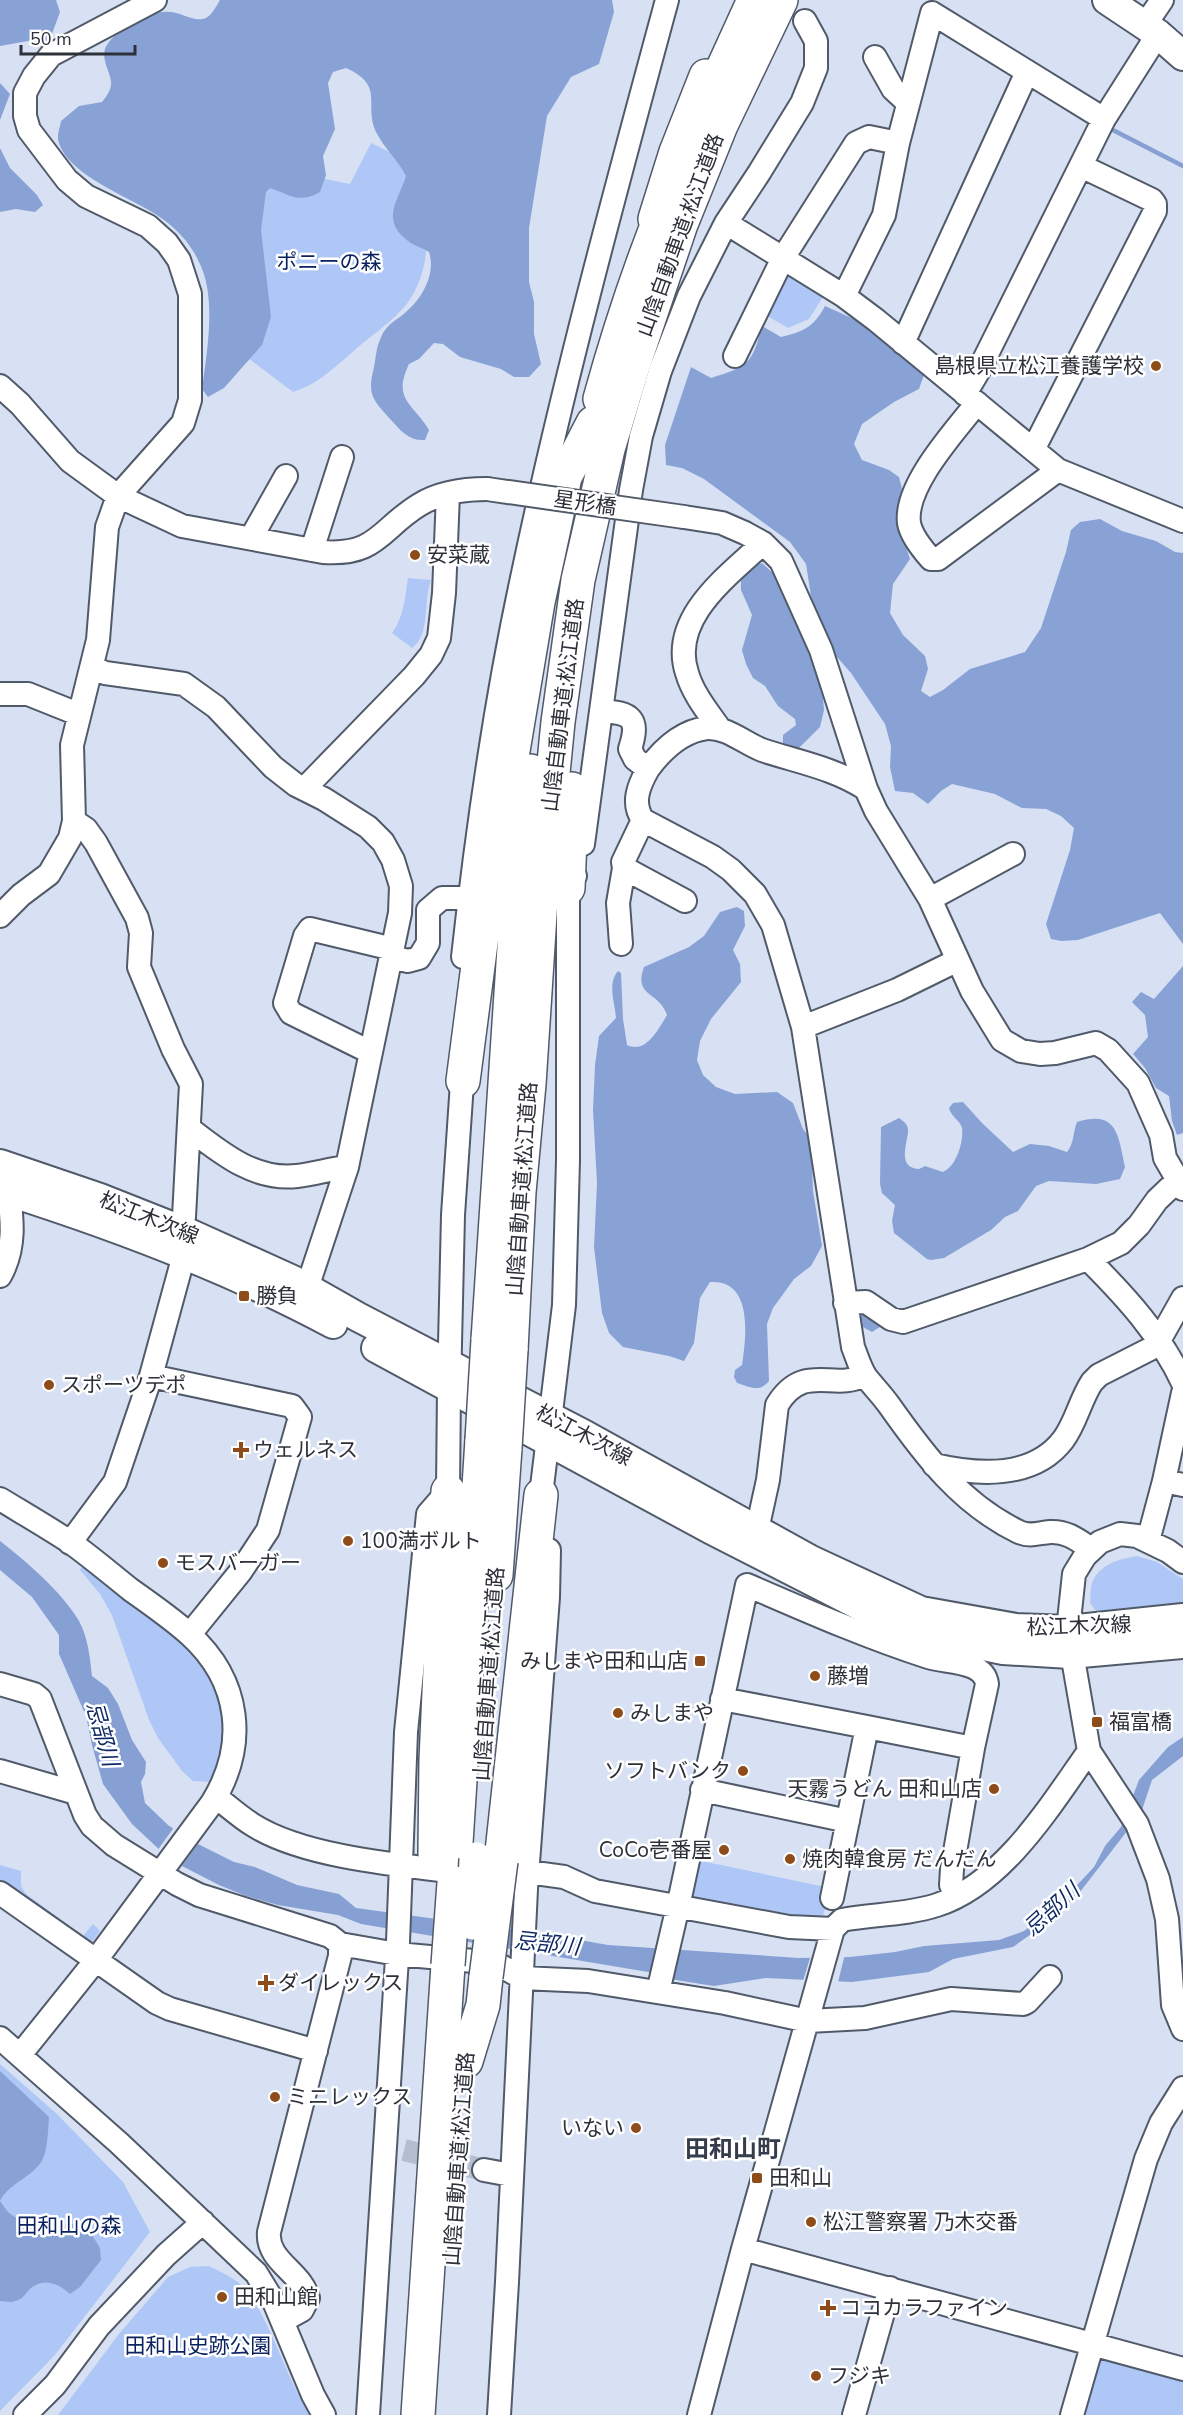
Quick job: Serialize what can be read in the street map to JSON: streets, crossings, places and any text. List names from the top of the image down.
{
  "streets": {
    "highway": ["山陰自動車道;松江道路"],
    "main road": ["松江木次線"],
    "street": ["星形橋"]
  },
  "districts": ["田和山町"],
  "water": ["忌部川"],
  "parks": ["ポニーの森", "田和山の森", "田和山史跡公園"],
  "places": {
    "other": [
      "島根県立松江養護学校",
      "安菜蔵",
      "スポーツデポ",
      "100満ボルト",
      "モスバーガー",
      "藤増",
      "みしまや",
      "ソフトバンク",
      "天霧うどん 田和山店",
      "CoCo壱番屋",
      "焼肉韓食房 だんだん",
      "ミニレックス",
      "いない",
      "松江警察署 乃木交番",
      "田和山館",
      "フジキ"
    ],
    "transit": [
      "勝負",
      "みしまや田和山店",
      "福富橋",
      "田和山"
    ],
    "health": ["ウェルネス", "ダイレックス", "ココカラファイン"]
  },
  "scale_bar": "50 m"
}
